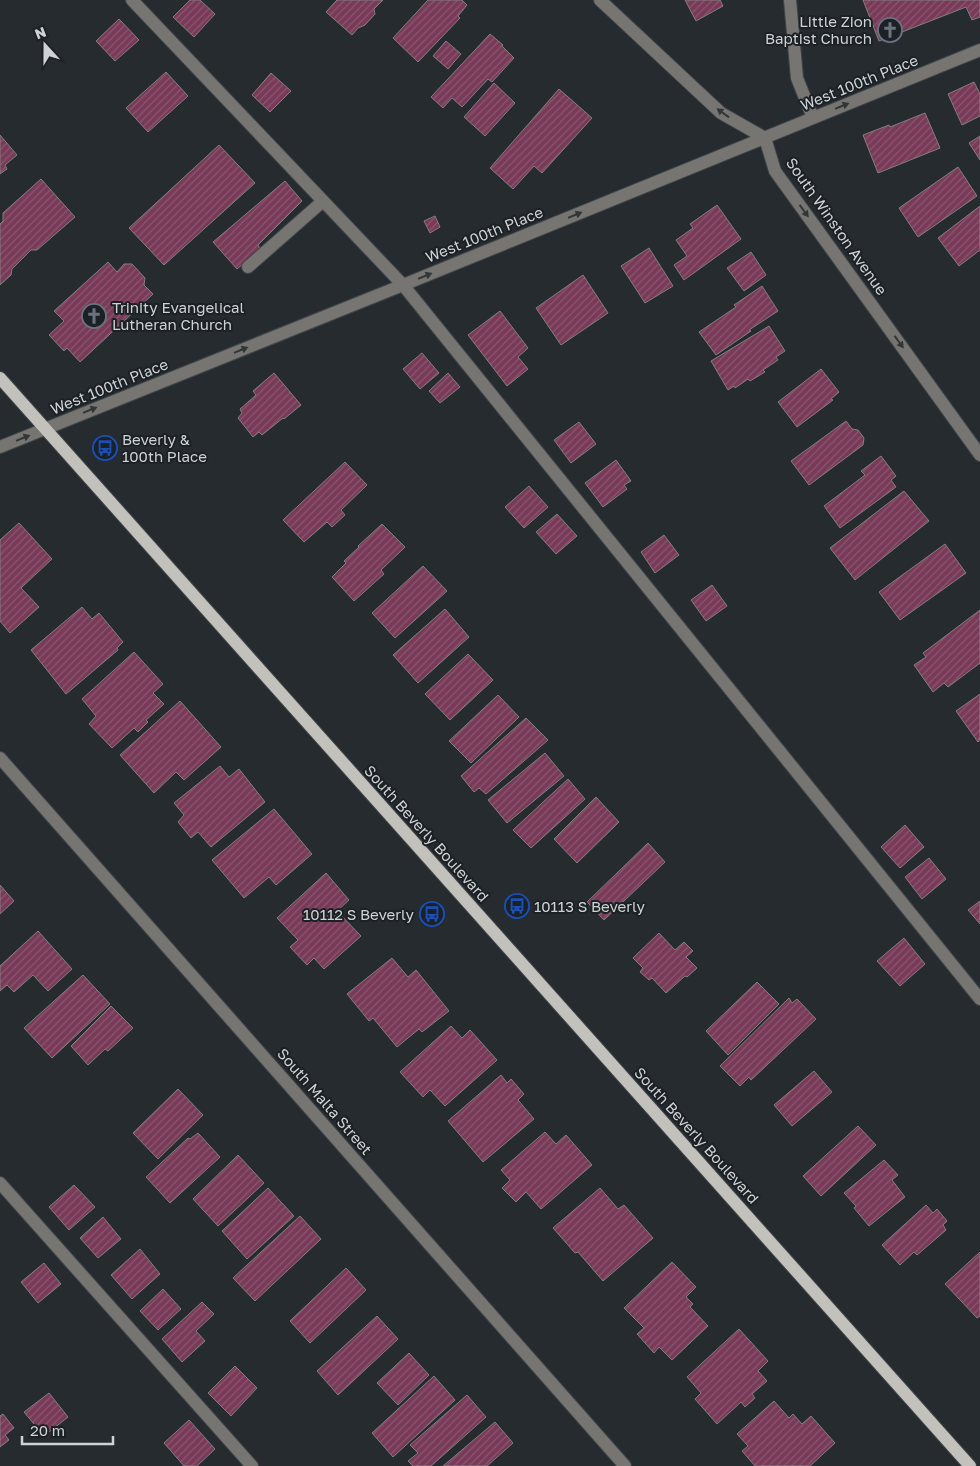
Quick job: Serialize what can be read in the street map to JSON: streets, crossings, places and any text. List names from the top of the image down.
{
  "streets": {
    "main road": ["South Beverly Boulevard"],
    "street": ["West 100th Place", "South Winston Avenue", "South Malta Street"]
  },
  "crossings": [
    ["West 100th Place", "South Winston Avenue"],
    ["West 100th Place", "South Beverly Boulevard"]
  ],
  "one_way": ["West 100th Place", "South Winston Avenue"],
  "places": {
    "church": ["Little Zion Baptist Church", "Trinity Evangelical Lutheran Church"],
    "bus stop": ["Beverly & 100th Place", "10113 S Beverly", "10112 S Beverly"]
  },
  "scale_bar": "20 m",
  "north": "top"
}
